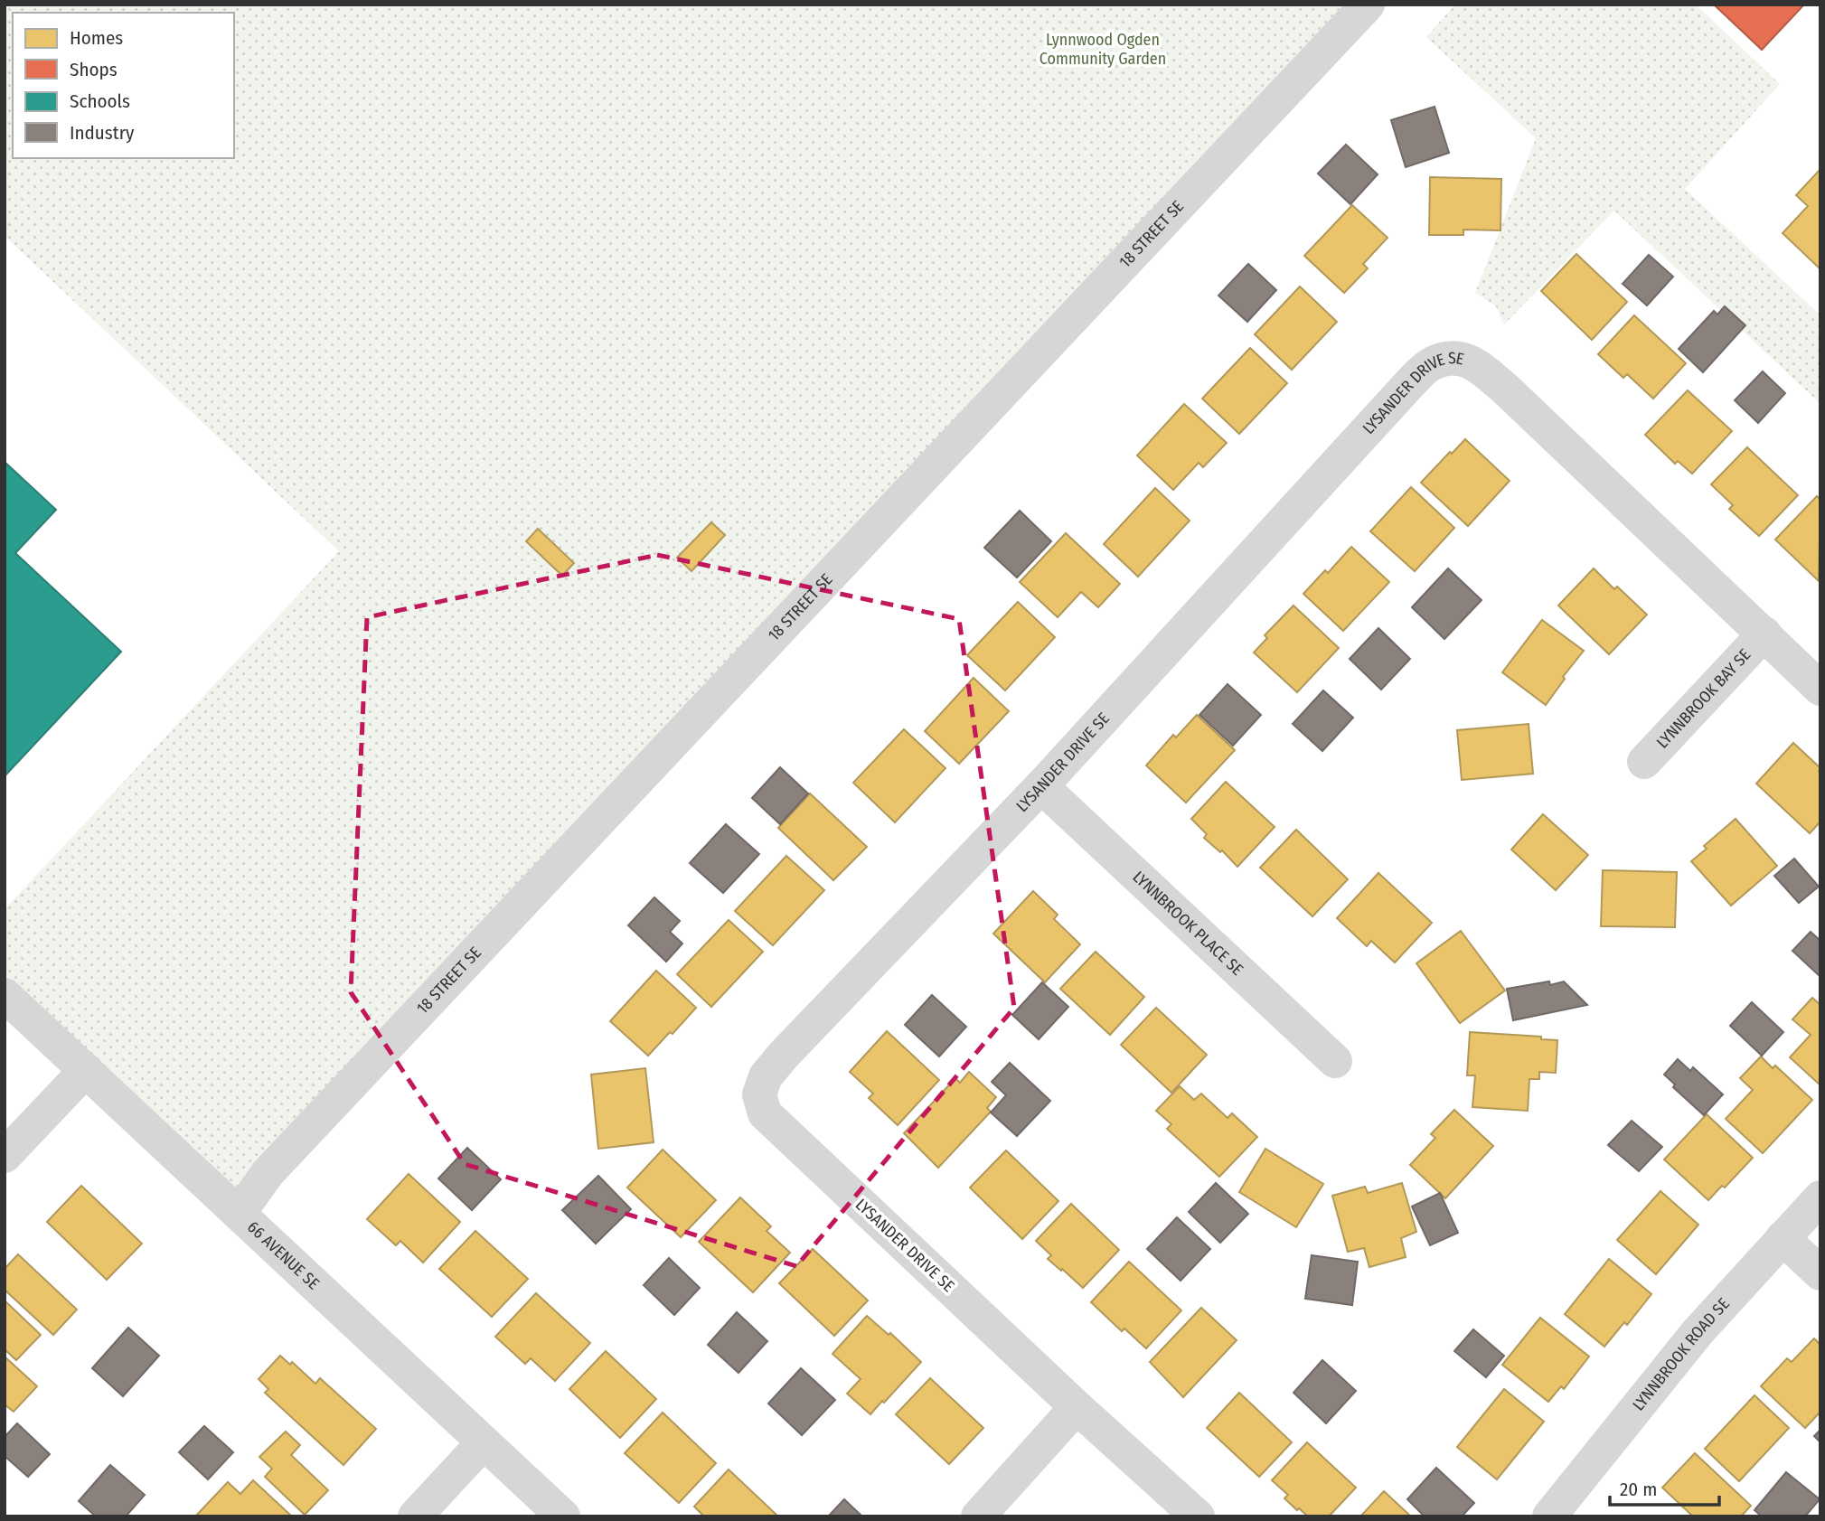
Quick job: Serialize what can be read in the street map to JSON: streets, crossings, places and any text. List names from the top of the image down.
{
  "streets": {
    "street": [
      "18 STREET SE",
      "LYSANDER DRIVE SE",
      "LYNNBROOK BAY SE",
      "LYNNBROOK PLACE SE",
      "66 AVENUE SE",
      "LYNNBROOK ROAD SE"
    ]
  },
  "crossings": [
    ["18 STREET SE", "66 AVENUE SE"],
    ["LYSANDER DRIVE SE", "LYNNBROOK BAY SE"],
    ["LYSANDER DRIVE SE", "LYNNBROOK PLACE SE"]
  ],
  "parks": ["Lynnwood Ogden Community Garden"],
  "legend": [
    "Homes",
    "Shops",
    "Schools",
    "Industry"
  ],
  "scale_bar": "20 m"
}
